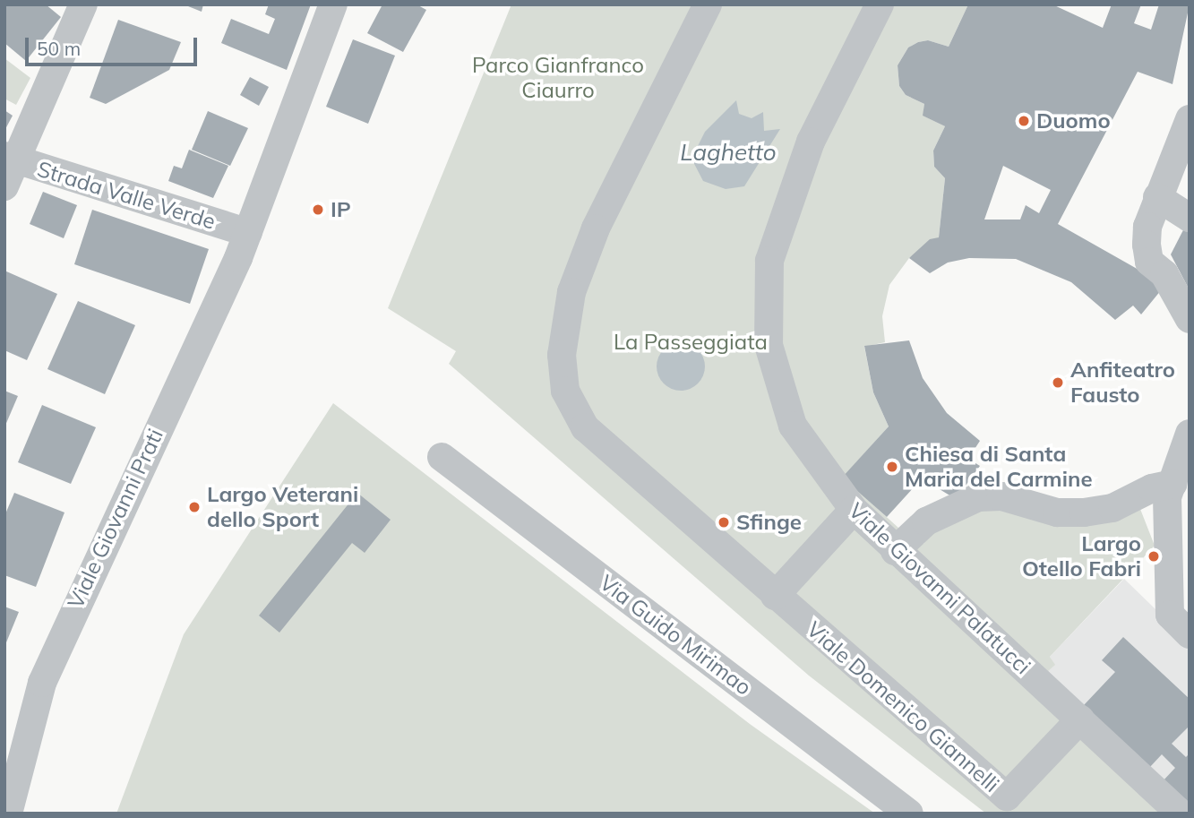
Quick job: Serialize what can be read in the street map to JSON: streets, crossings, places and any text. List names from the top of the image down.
{
  "streets": {
    "street": [
      "Strada Valle Verde",
      "Viale Giovanni Prati",
      "Viale Giovanni Palatucci",
      "Via Guido Mirimao",
      "Viale Domenico Giannelli"
    ]
  },
  "crossings": [
    ["Strada Valle Verde", "Viale Giovanni Prati"],
    ["Viale Giovanni Palatucci", "Viale Domenico Giannelli"]
  ],
  "water": ["Laghetto"],
  "parks": ["Parco Gianfranco Ciaurro", "La Passeggiata"],
  "places": [
    "Duomo",
    "IP",
    "Anfiteatro Fausto",
    "Chiesa di Santa Maria del Carmine",
    "Largo Veterani dello Sport",
    "Sfinge",
    "Largo Otello Fabri"
  ],
  "scale_bar": "50 m"
}
